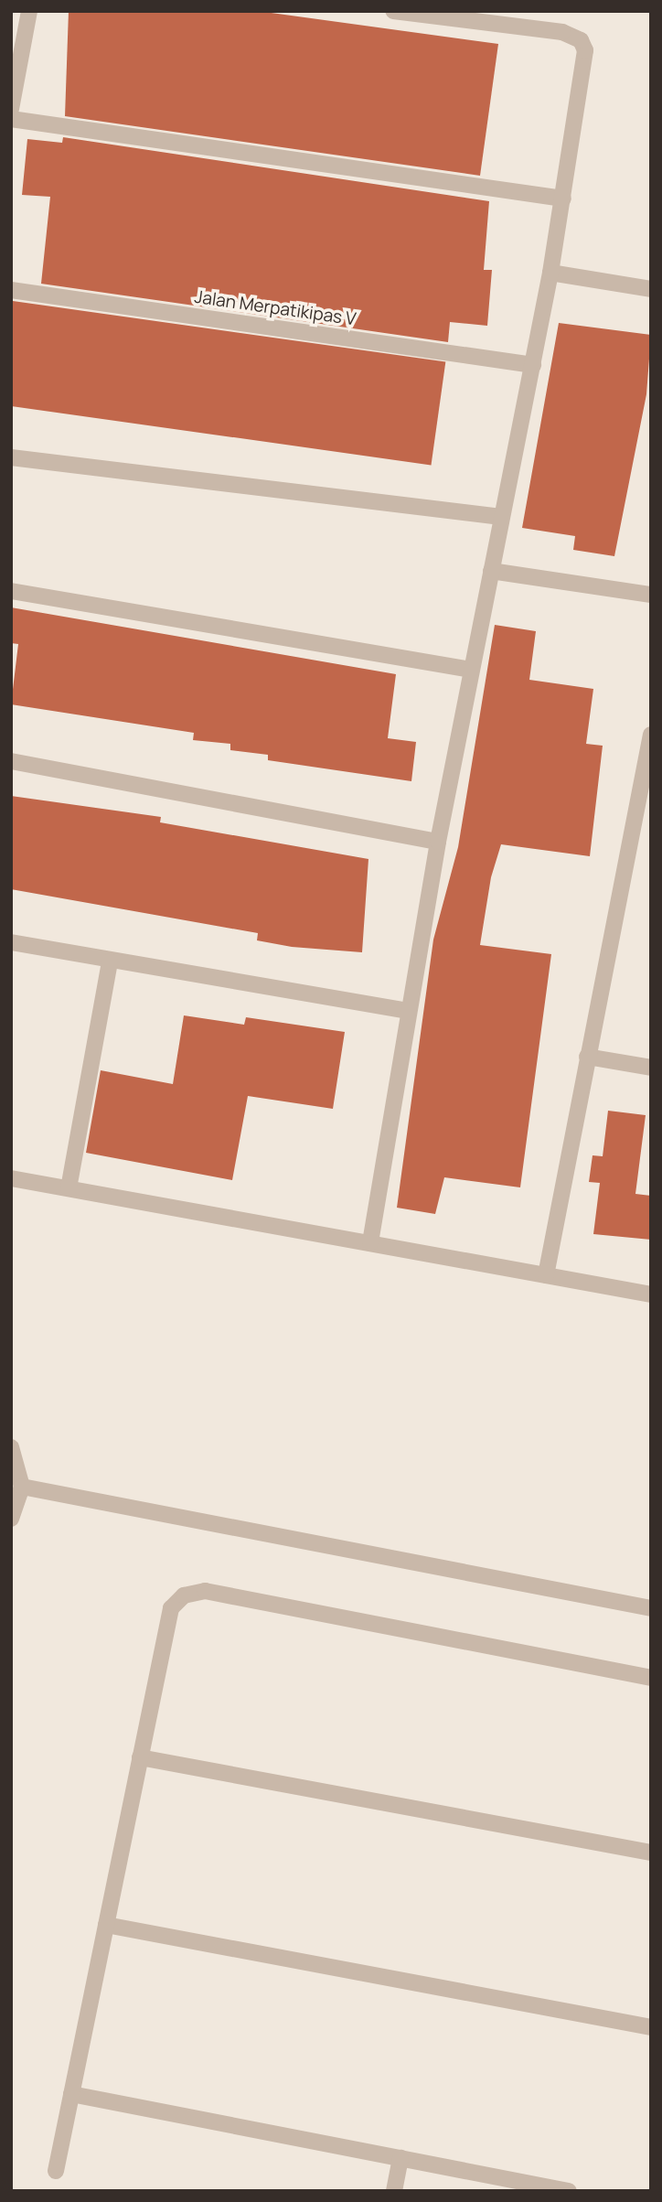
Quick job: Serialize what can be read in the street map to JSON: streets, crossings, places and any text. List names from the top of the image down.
{
  "streets": {
    "street": ["Jalan Merpatikipas V"]
  }
}
